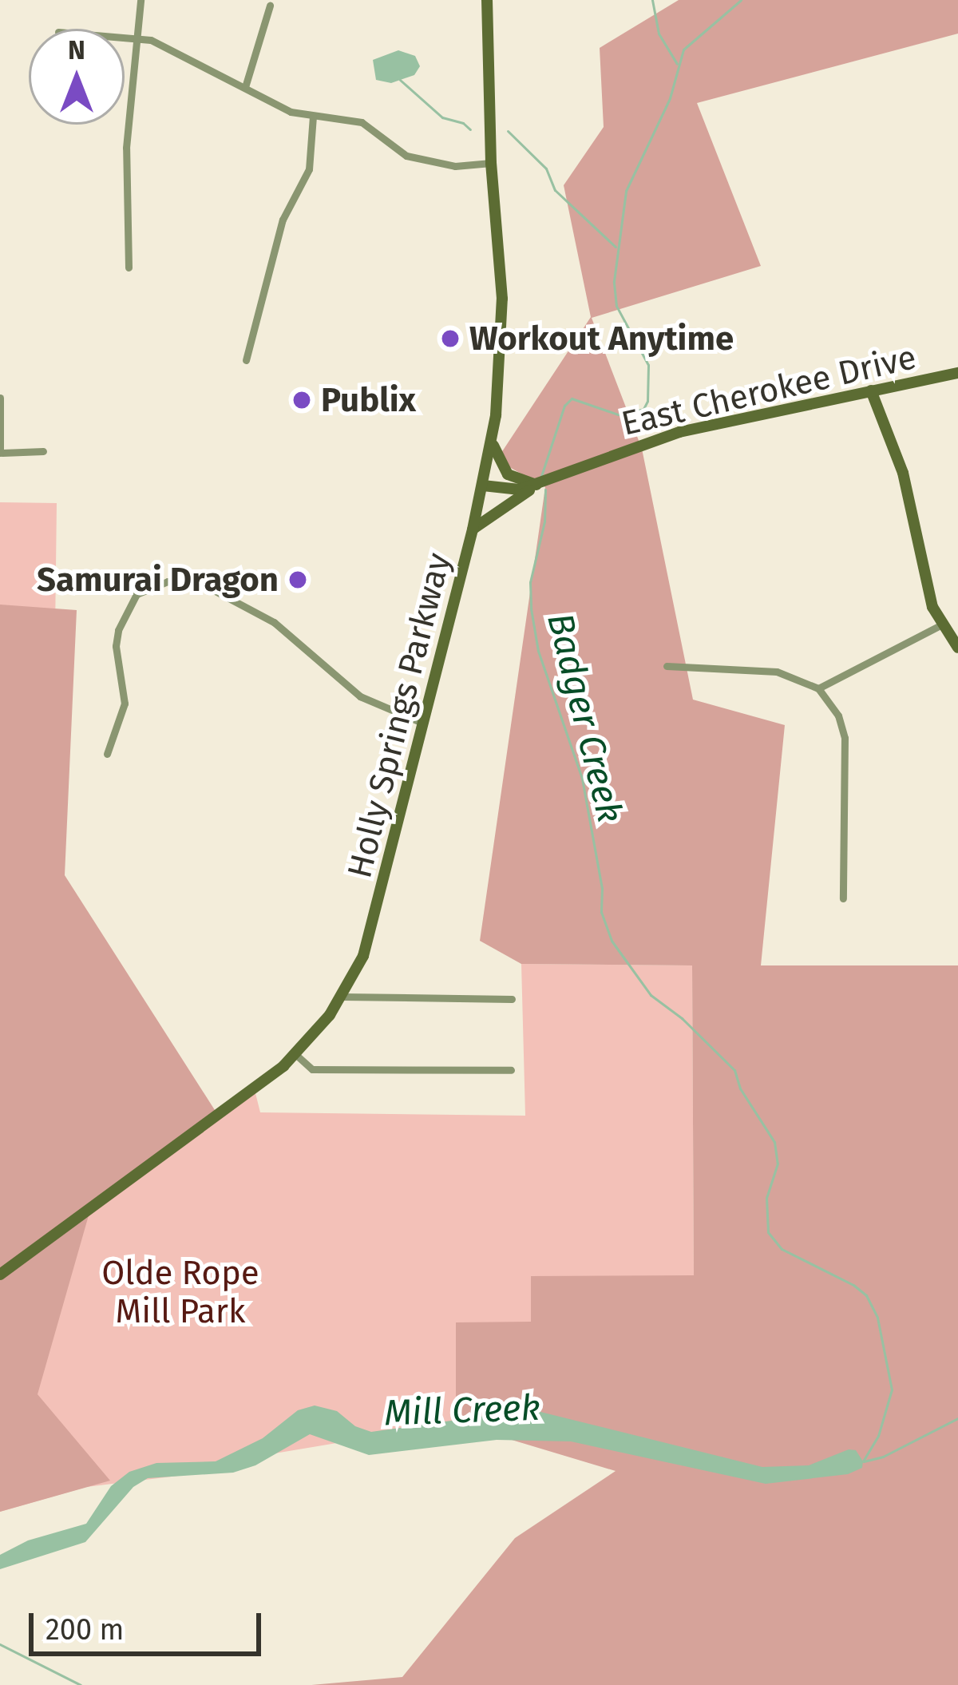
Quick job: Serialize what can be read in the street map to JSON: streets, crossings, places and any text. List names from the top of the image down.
{
  "streets": {
    "main road": ["East Cherokee Drive", "Holly Springs Parkway"]
  },
  "crossings": [
    ["East Cherokee Drive", "Holly Springs Parkway"]
  ],
  "water": ["Badger Creek", "Mill Creek"],
  "parks": ["Olde Rope Mill Park"],
  "places": ["Workout Anytime", "Publix", "Samurai Dragon"],
  "scale_bar": "200 m",
  "north": "top"
}
